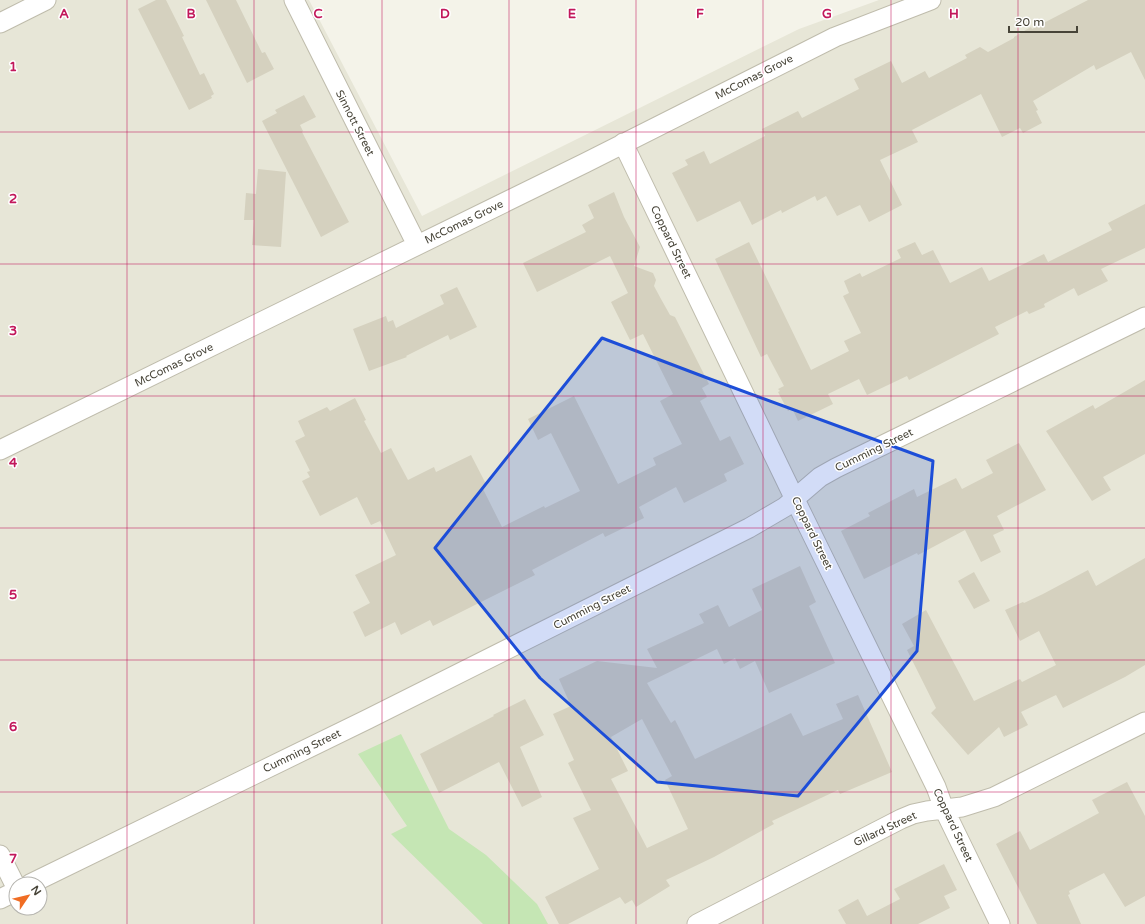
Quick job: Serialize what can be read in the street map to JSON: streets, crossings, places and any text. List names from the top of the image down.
{
  "streets": {
    "street": [
      "McComas Grove",
      "Sinnott Street",
      "Coppard Street",
      "Cumming Street",
      "Gillard Street"
    ]
  },
  "crossings": [
    ["McComas Grove", "Sinnott Street"],
    ["McComas Grove", "Coppard Street"],
    ["Coppard Street", "Cumming Street"],
    ["Coppard Street", "Gillard Street"]
  ],
  "scale_bar": "20 m",
  "north": "top right",
  "grid": {
    "columns": [
      "A",
      "B",
      "C",
      "D",
      "E",
      "F",
      "G",
      "H"
    ],
    "rows": [
      "1",
      "2",
      "3",
      "4",
      "5",
      "6",
      "7"
    ]
  }
}
